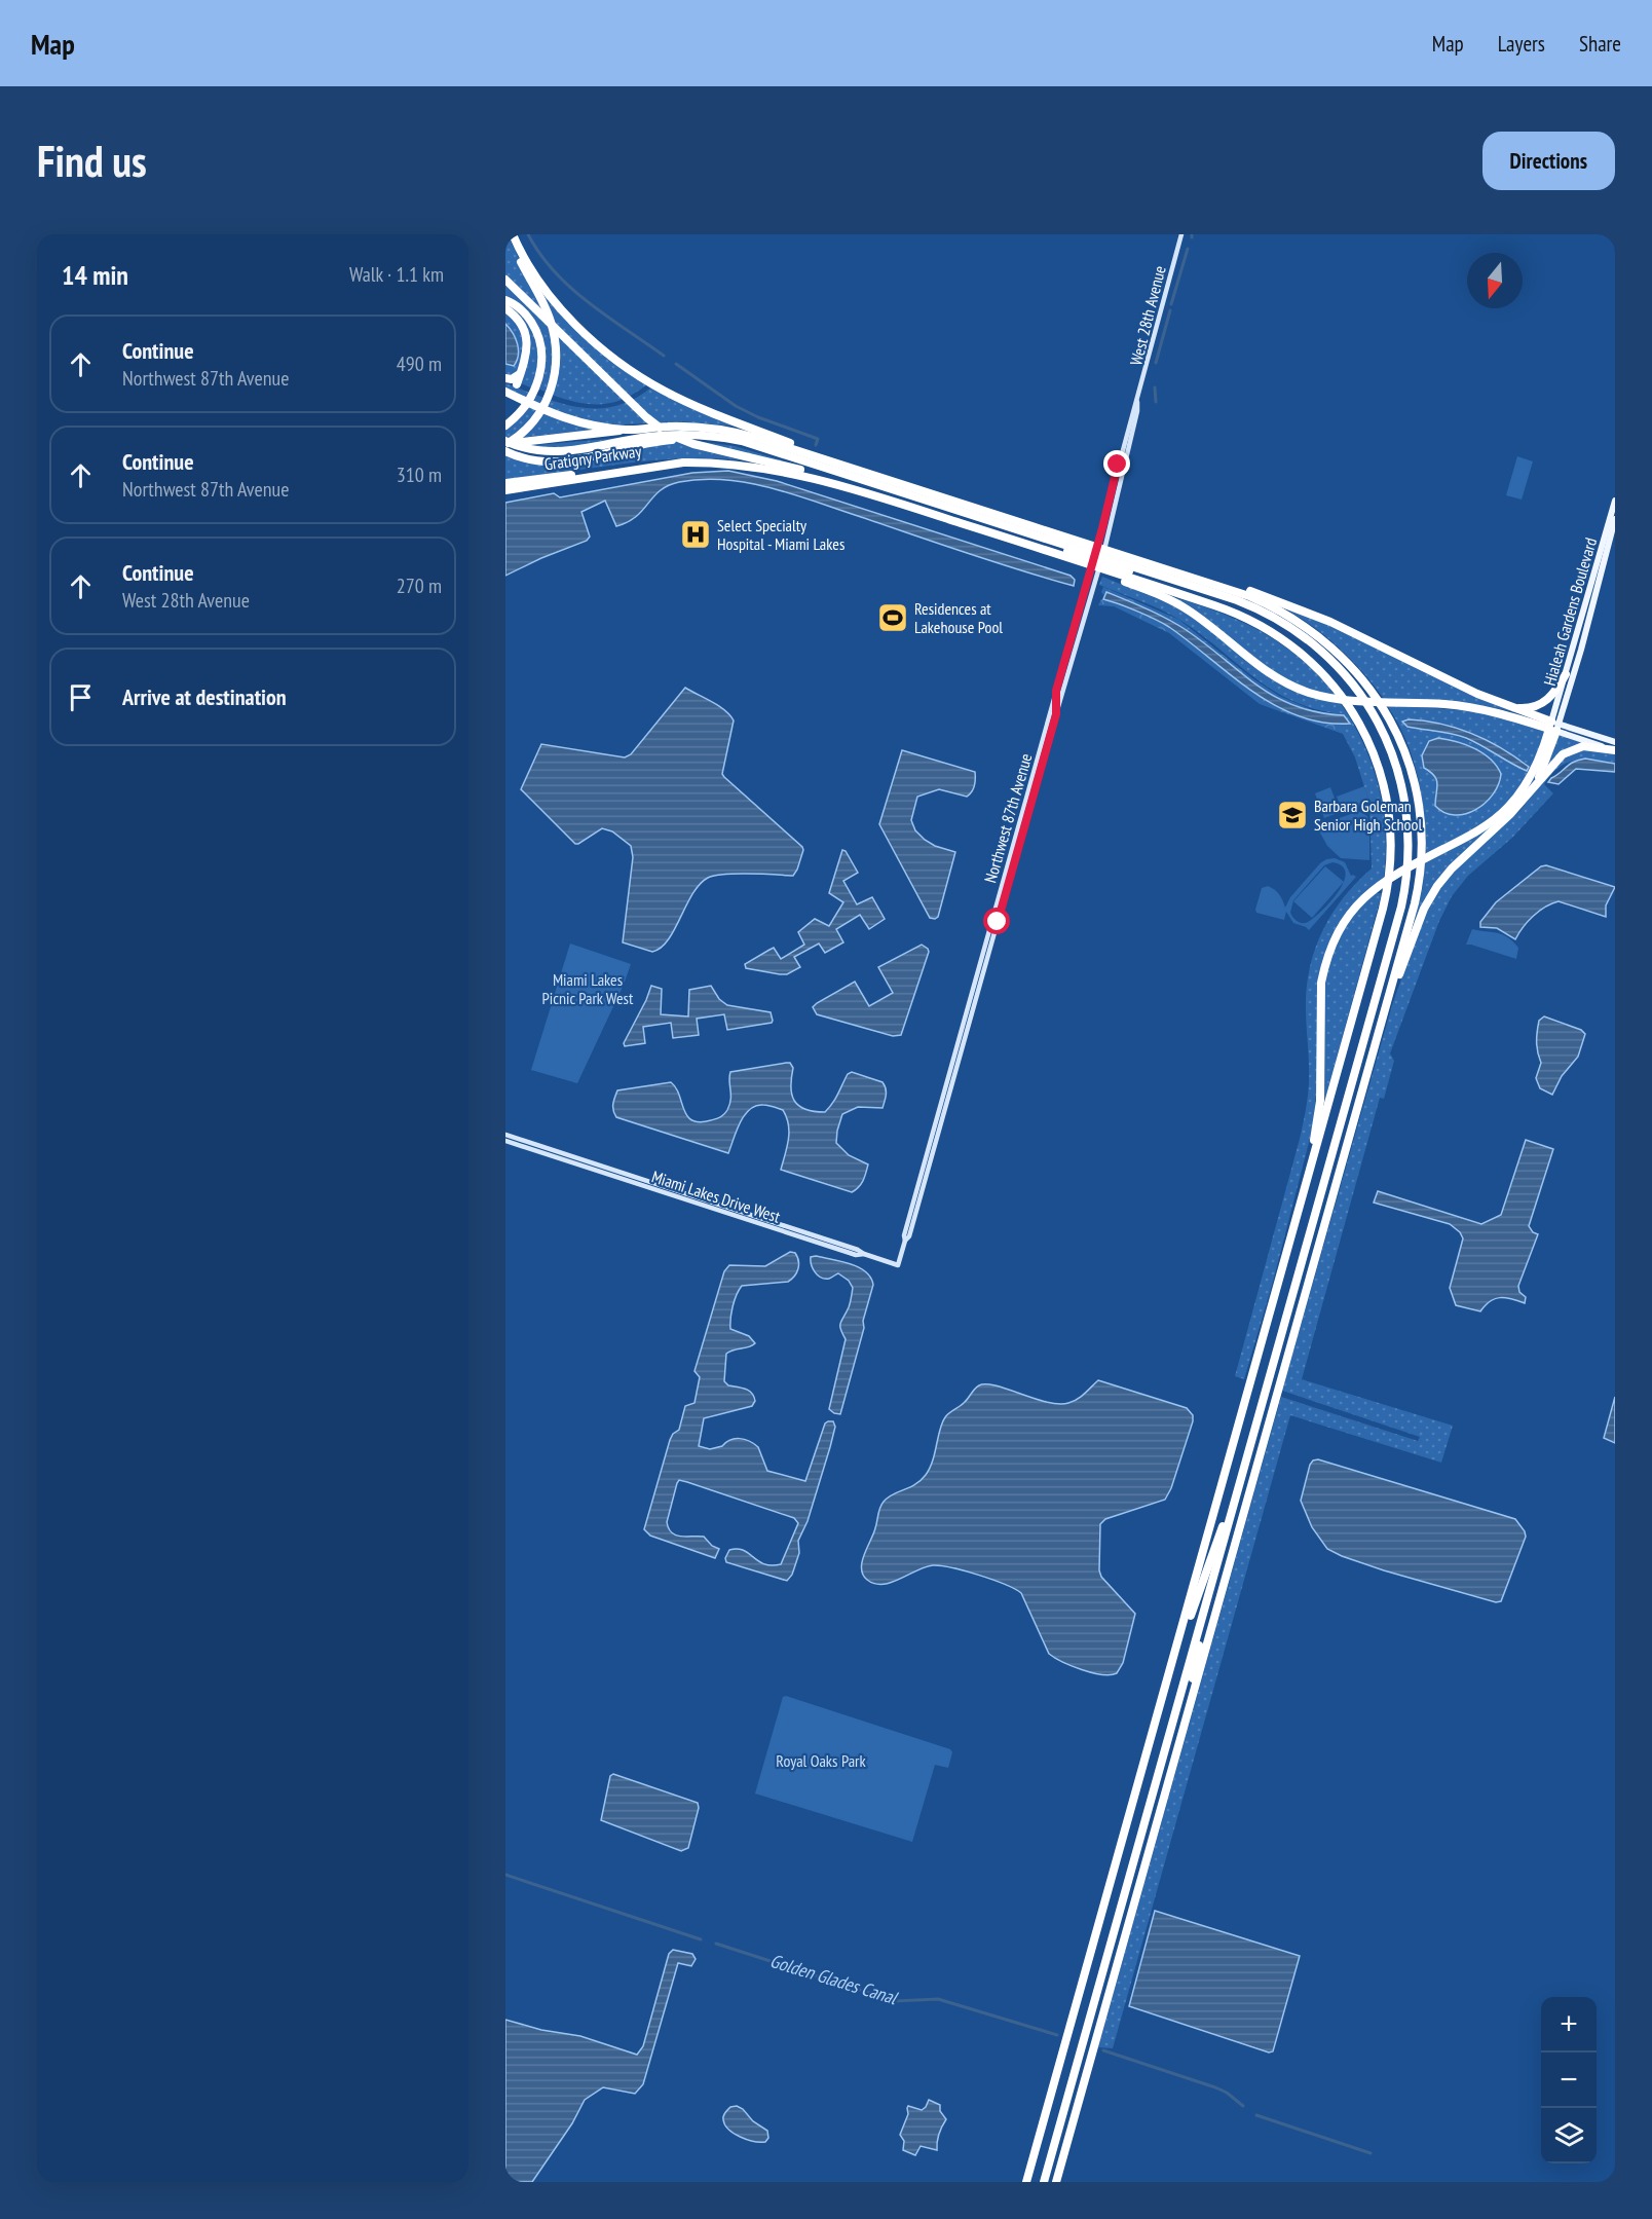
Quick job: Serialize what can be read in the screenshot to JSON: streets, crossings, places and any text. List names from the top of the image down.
{
  "streets": {
    "highway": ["Gratigny Parkway"],
    "main road": [
      "West 28th Avenue",
      "Hialeah Gardens Boulevard",
      "Northwest 87th Avenue",
      "Miami Lakes Drive West"
    ]
  },
  "crossings": [
    ["West 28th Avenue", "Northwest 87th Avenue"],
    ["Northwest 87th Avenue", "Miami Lakes Drive West"]
  ],
  "water": ["Golden Glades Canal"],
  "parks": ["Miami Lakes Picnic Park West", "Royal Oaks Park"],
  "places": {
    "hospital": ["Select Specialty Hospital - Miami Lakes"],
    "sports": ["Residences at Lakehouse Pool"],
    "school or university": ["Barbara Goleman Senior High School"]
  },
  "north": "bottom",
  "page": {
    "header": "Map",
    "nav": ["Map", "Layers", "Share"],
    "buttons": "Directions",
    "title": "Find us",
    "heading": ["14 min", "Walk · 1.1 km"],
    "list": [
      ["Continue", "Northwest 87th Avenue", "490 m"],
      ["Continue", "Northwest 87th Avenue", "310 m"],
      ["Continue", "West 28th Avenue", "270 m"],
      "Arrive at destination"
    ],
    "map_buttons": ["+", "−"]
  }
}
